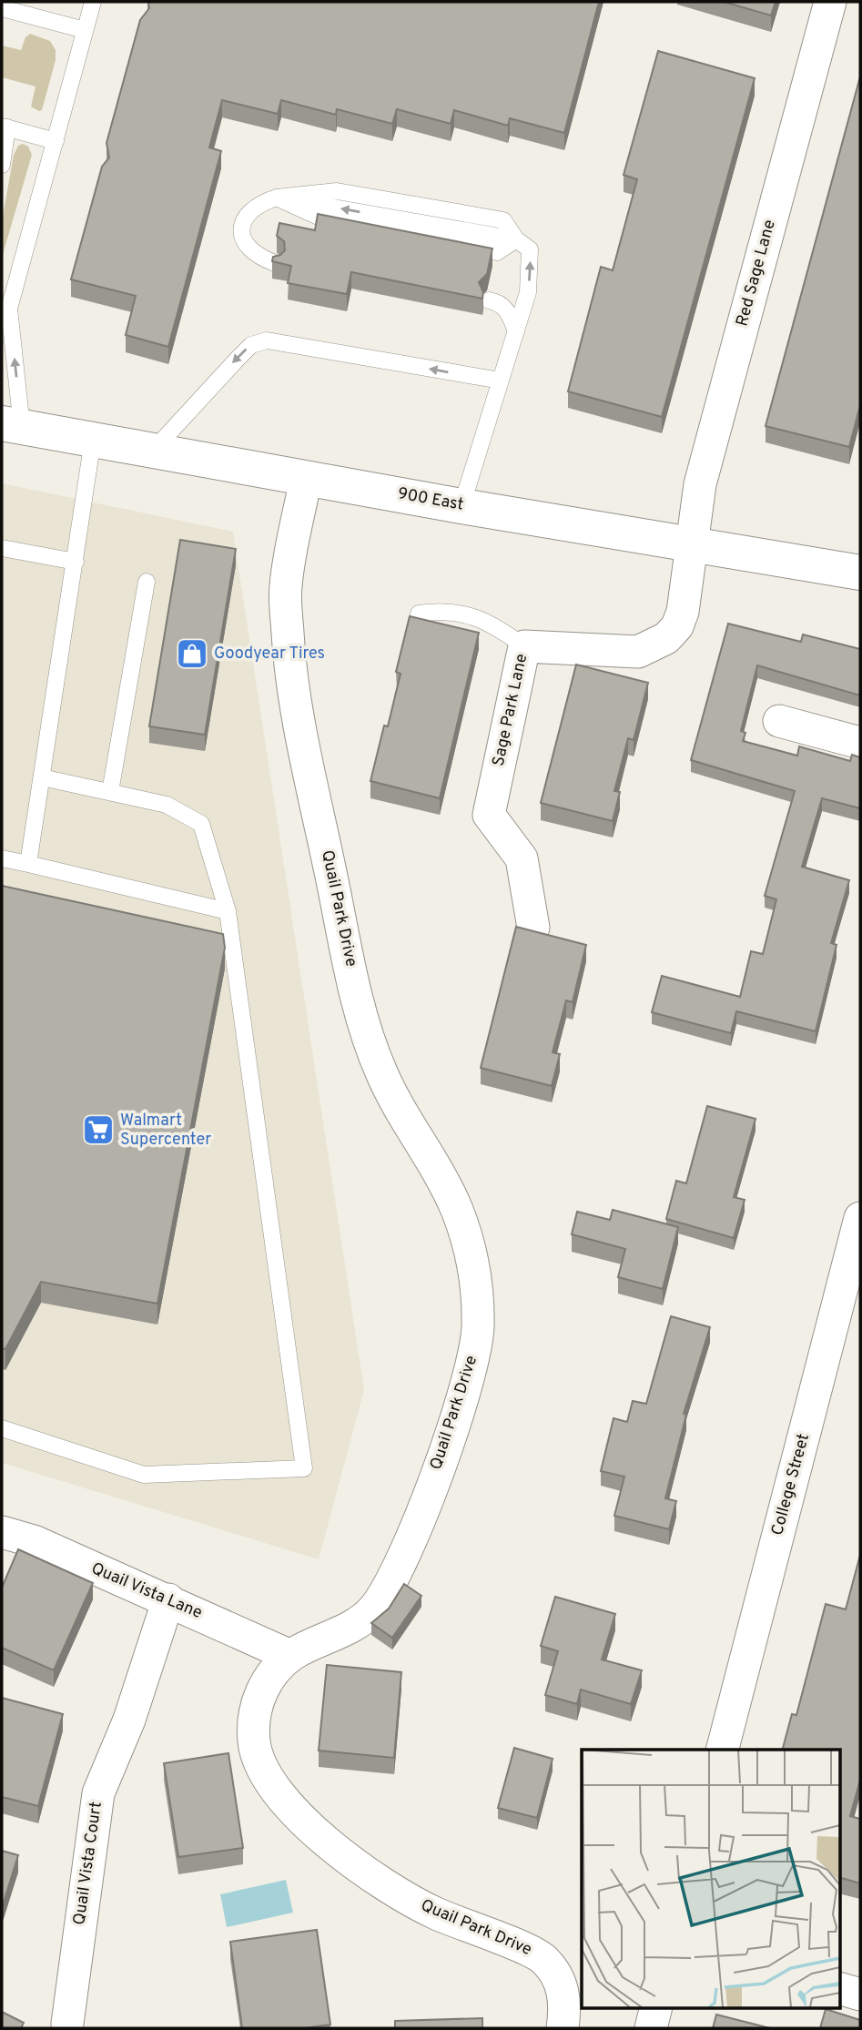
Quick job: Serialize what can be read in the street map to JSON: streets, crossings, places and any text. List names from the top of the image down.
{
  "streets": {
    "main road": ["900 East"],
    "street": [
      "Red Sage Lane",
      "Sage Park Lane",
      "Quail Park Drive",
      "College Street",
      "Quail Vista Lane",
      "Quail Vista Court"
    ]
  },
  "crossings": [
    ["Red Sage Lane", "900 East"],
    ["Red Sage Lane", "Sage Park Lane"],
    ["900 East", "Sage Park Lane"],
    ["900 East", "Quail Park Drive"],
    ["Quail Park Drive", "Quail Vista Lane"],
    ["Quail Vista Lane", "Quail Vista Court"]
  ],
  "places": {
    "shop": ["Goodyear Tires"],
    "supermarket": ["Walmart Supercenter"]
  }
}
